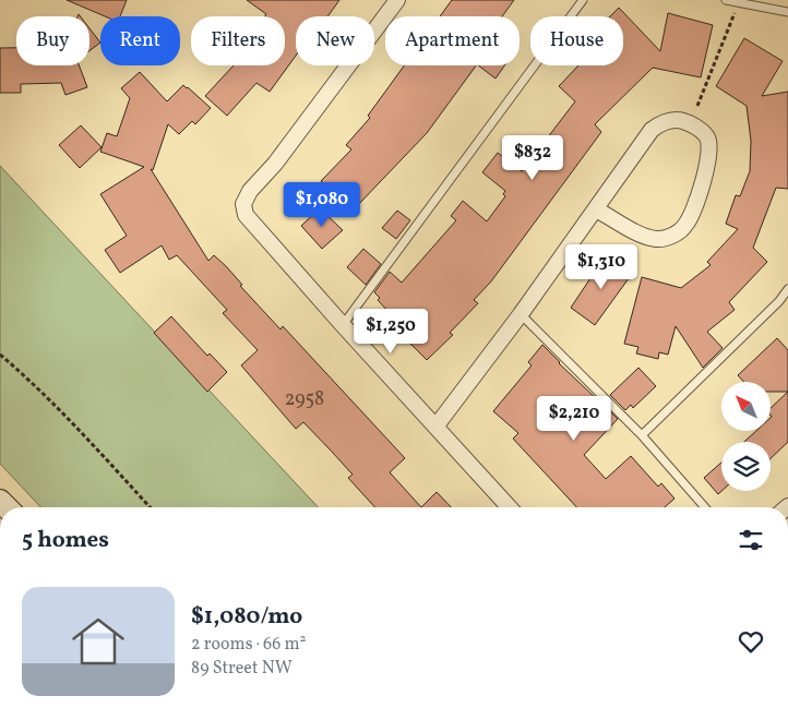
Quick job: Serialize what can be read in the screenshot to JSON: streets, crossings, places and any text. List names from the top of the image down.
{
  "house_numbers": ["2958"],
  "north": "top left",
  "page": {
    "chip": [
      "Buy",
      "Rent",
      "Filters",
      "New",
      "Apartment",
      "House"
    ],
    "price": [
      "$832",
      "$1,080",
      "$1,310",
      "$1,250",
      "$2,210"
    ],
    "heading": "5 homes",
    "list": [
      {
        "name": "$1,080/mo",
        "note": "2 rooms · 66 m² · 89 Street NW"
      }
    ]
  }
}
